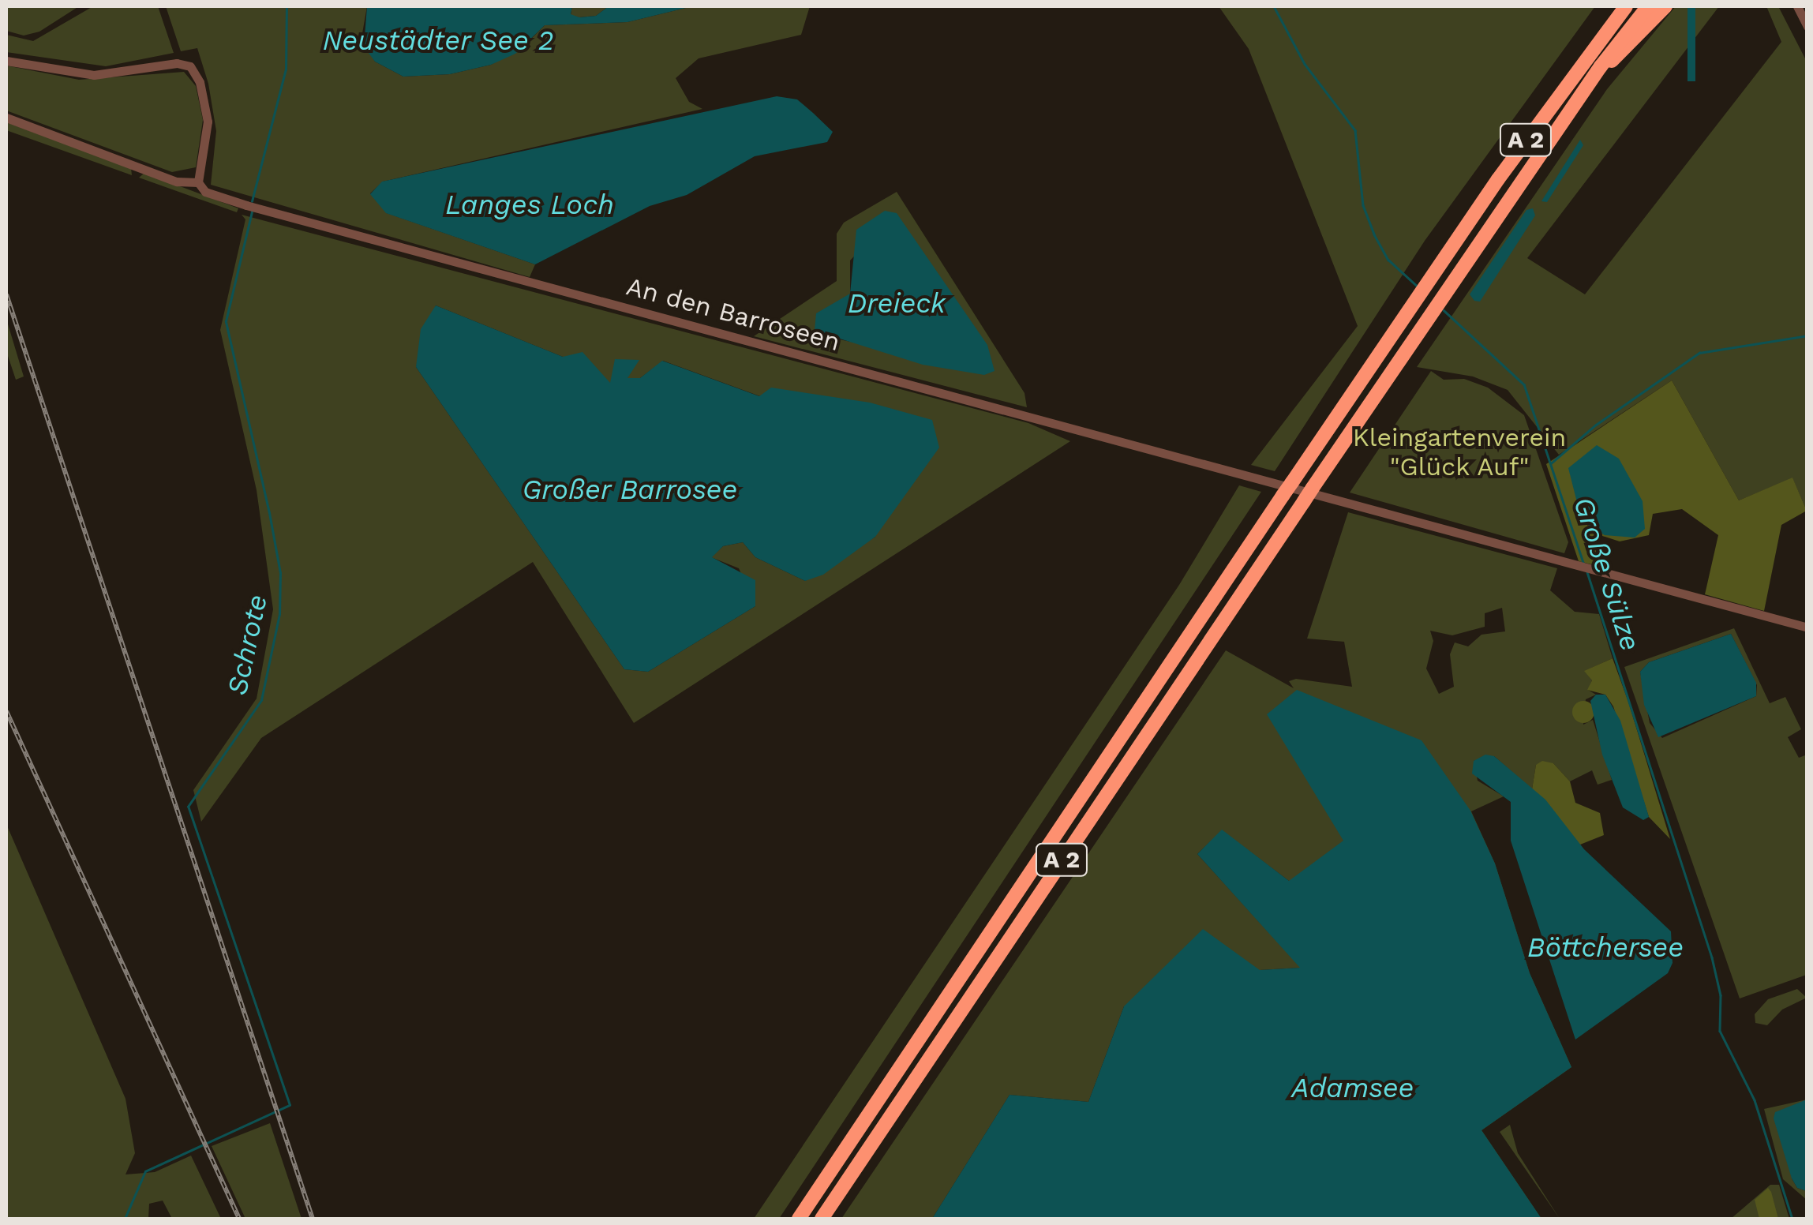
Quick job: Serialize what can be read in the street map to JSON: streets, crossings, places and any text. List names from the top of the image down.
{
  "streets": {
    "highway": ["A 2"],
    "street": ["An den Barroseen"]
  },
  "water": [
    "Neustädter See 2",
    "Langes Loch",
    "Dreieck",
    "Großer Barrosee",
    "Große Sülze",
    "Schrote",
    "Böttchersee",
    "Adamsee"
  ],
  "parks": ["Kleingartenverein \"Glück Auf\""]
}
